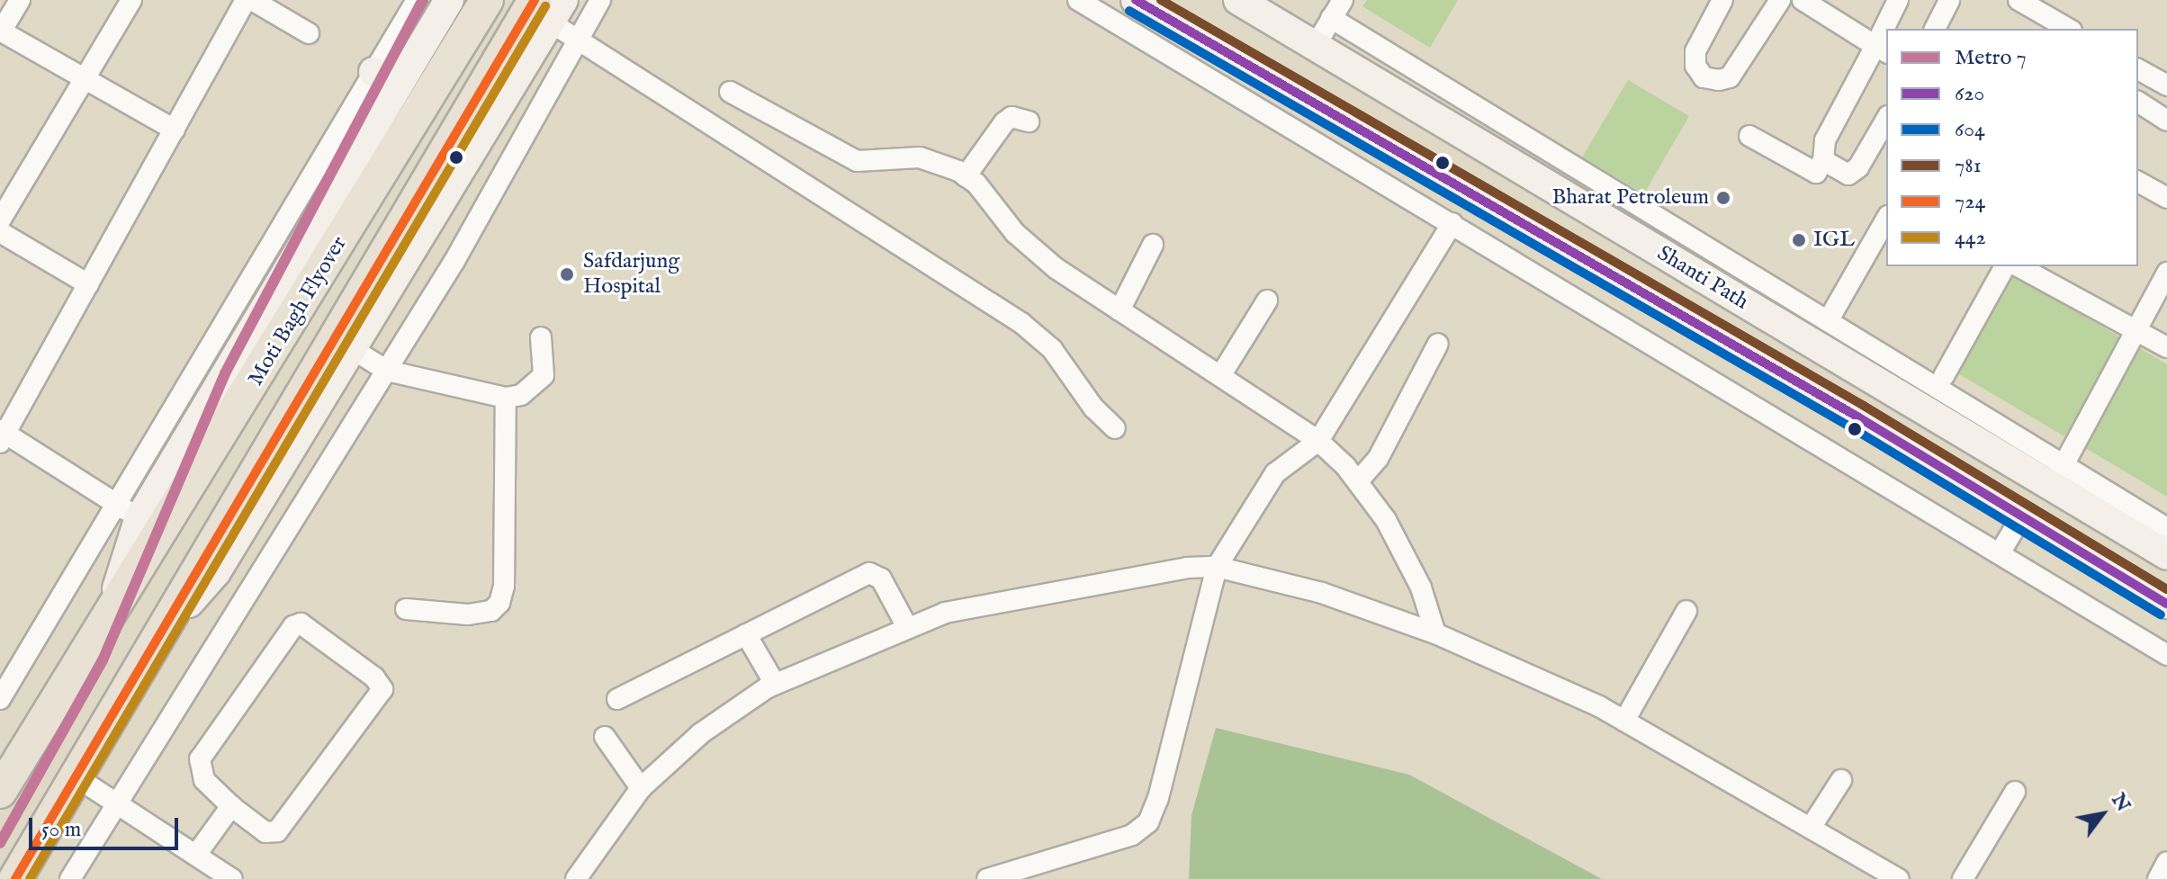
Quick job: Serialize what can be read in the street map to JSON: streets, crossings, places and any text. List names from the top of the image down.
{
  "streets": {
    "main road": ["Shanti Path", "Moti Bagh Flyover"]
  },
  "places": ["Bharat Petroleum", "IGL", "Safdarjung Hospital"],
  "lines": [
    "metro line 7",
    "transit line 620",
    "transit line 781",
    "transit line 724",
    "transit line 442",
    "transit line 604"
  ],
  "legend": [
    "Metro 7",
    "620",
    "604",
    "781",
    "724",
    "442"
  ],
  "scale_bar": "50 m",
  "north": "top right"
}
